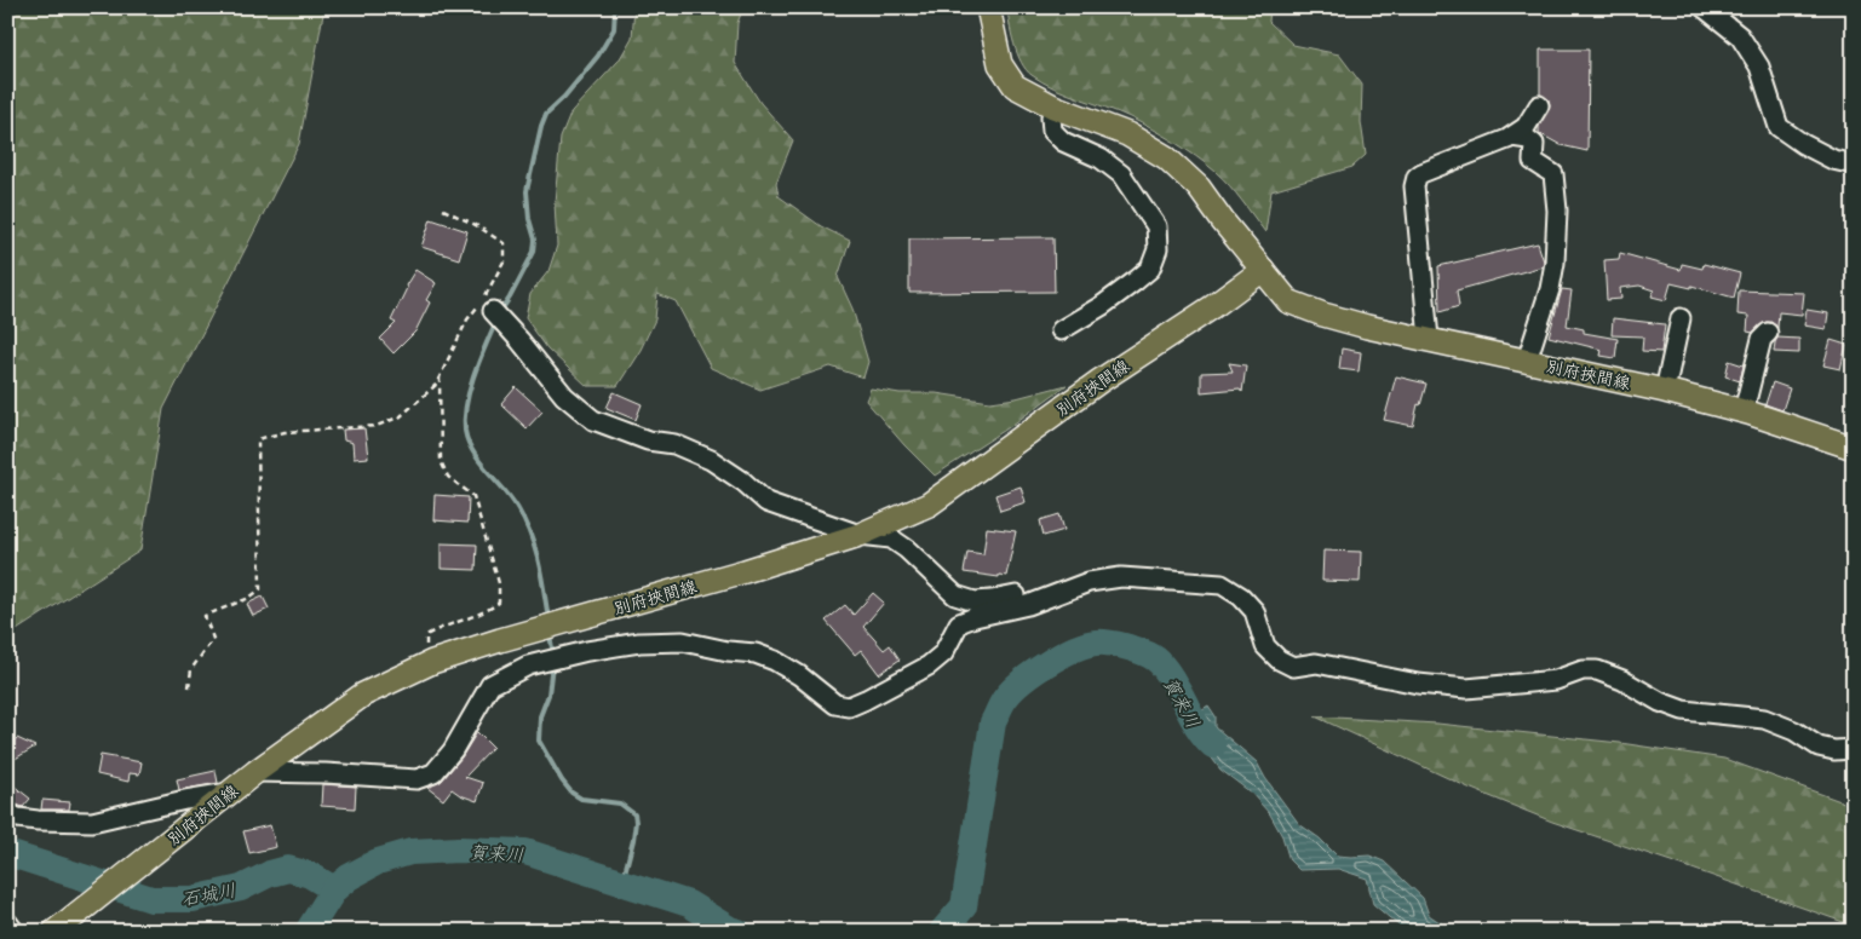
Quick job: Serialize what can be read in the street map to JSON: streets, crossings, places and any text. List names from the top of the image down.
{
  "streets": {
    "main road": ["別府挾間線"]
  },
  "water": ["賀来川", "石城川"]
}
